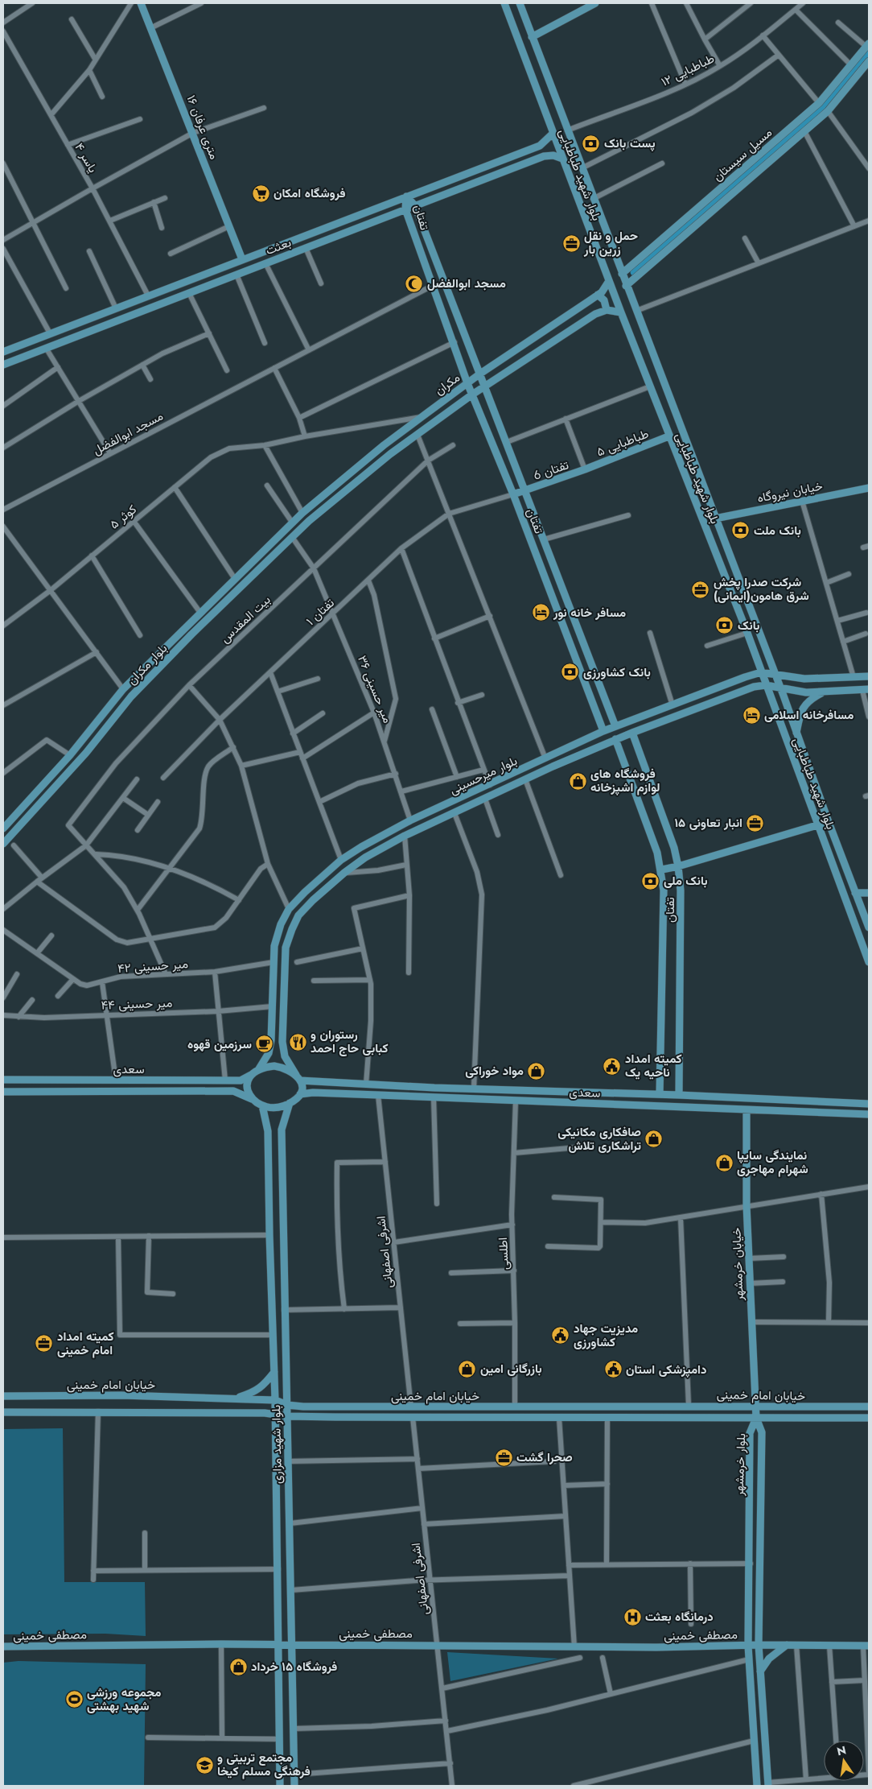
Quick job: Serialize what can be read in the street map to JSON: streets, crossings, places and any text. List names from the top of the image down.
{
  "streets": {
    "main road": [
      "۱۶ متری عرفان",
      "مسیل سیستان",
      "بلوار شهید طباطبایی",
      "تفتان",
      "بعثت",
      "مکران",
      "طباطبایی ۵",
      "تفتان 6",
      "خیابان نیروگاه",
      "بلوار مکران",
      "بلوار میرحسینی",
      "سعدی",
      "خیابان خرمشهر",
      "خیابان امام خمینی",
      "بلوار شهید مزاری",
      "بلوار خرمشهر",
      "مصطفی خمینی"
    ],
    "street": [
      "طباطبایی ۱۲",
      "یاسر ۴",
      "مسجد ابوالفضل",
      "کوثر ۵",
      "تفتان ۱",
      "بیت المقدس",
      "میر حسینی ۳۶",
      "میر حسینی ۴۲",
      "میر حسینی ۴۴",
      "اشرفی اصفهانی",
      "اطلسی"
    ]
  },
  "crossings": [
    ["طباطبایی ۱۲", "بلوار شهید طباطبایی"],
    ["۱۶ متری عرفان", "بعثت"],
    ["مسیل سیستان", "بلوار شهید طباطبایی"],
    ["یاسر ۴", "بعثت"],
    ["بلوار شهید طباطبایی", "بعثت"],
    ["بلوار شهید طباطبایی", "مکران"],
    ["بلوار شهید طباطبایی", "طباطبایی ۵"],
    ["بلوار شهید طباطبایی", "خیابان نیروگاه"],
    ["بلوار شهید طباطبایی", "بلوار میرحسینی"],
    ["تفتان", "بعثت"],
    ["تفتان", "مکران"],
    ["تفتان", "مسجد ابوالفضل"],
    ["تفتان", "تفتان 6"],
    ["تفتان", "تفتان ۱"],
    ["تفتان", "بلوار میرحسینی"],
    ["تفتان", "سعدی"],
    ["مکران", "کوثر ۵"],
    ["مکران", "بلوار مکران"],
    ["طباطبایی ۵", "تفتان 6"],
    ["تفتان 6", "تفتان ۱"],
    ["تفتان ۱", "میر حسینی ۳۶"],
    ["بیت المقدس", "میر حسینی ۳۶"],
    ["بلوار مکران", "میر حسینی ۳۶"],
    ["میر حسینی ۳۶", "بلوار میرحسینی"],
    ["بلوار میرحسینی", "میر حسینی ۴۲"],
    ["بلوار میرحسینی", "میر حسینی ۴۴"],
    ["بلوار میرحسینی", "سعدی"],
    ["بلوار میرحسینی", "بلوار شهید مزاری"],
    ["سعدی", "اشرفی اصفهانی"],
    ["سعدی", "اطلسی"],
    ["سعدی", "خیابان خرمشهر"],
    ["سعدی", "بلوار شهید مزاری"],
    ["اشرفی اصفهانی", "خیابان امام خمینی"],
    ["اشرفی اصفهانی", "مصطفی خمینی"],
    ["اطلسی", "خیابان امام خمینی"],
    ["خیابان خرمشهر", "خیابان امام خمینی"],
    ["خیابان خرمشهر", "بلوار خرمشهر"],
    ["خیابان امام خمینی", "بلوار شهید مزاری"],
    ["خیابان امام خمینی", "بلوار خرمشهر"],
    ["بلوار شهید مزاری", "مصطفی خمینی"],
    ["بلوار خرمشهر", "مصطفی خمینی"]
  ],
  "places": {
    "bank": [
      "پست بانک",
      "بانک ملت",
      "بانک",
      "بانک کشاورزی",
      "بانک ملی"
    ],
    "supermarket": ["فروشگاه امکان"],
    "office": [
      "حمل و نقل زرین بار",
      "شرکت صدرا پخش شرق هامون(ایمانی)",
      "انبار تعاونی ۱۵",
      "کمیته امداد امام خمینی",
      "صحرا گشت"
    ],
    "mosque": ["مسجد ابوالفضل"],
    "hotel": ["مسافر خانه نور", "مسافرخانه اسلامی"],
    "shop": [
      "فروشگاه های لوازم اشپزخانه",
      "مواد خوراکی",
      "صافکاری مکانیکی تراشکاری تلاش",
      "نمایندگی سایپا شهرام مهاجری",
      "بازرگانی امین",
      "فروشگاه ۱۵ خرداد"
    ],
    "restaurant": ["رستوران و کبابی حاج احمد"],
    "cafe": ["سرزمین قهوه"],
    "public building": ["کمیته امداد ناحیه یک", "مدیزیت جهاد کشاورزی", "دامپزشکی استان"],
    "hospital": ["درمانگاه بعثت"],
    "sports": ["مجموعه ورزشی شهید بهشتی"],
    "school or university": ["مجتمع تربیتی و فرهنگی مسلم کیخا"]
  },
  "north": "top"
}
